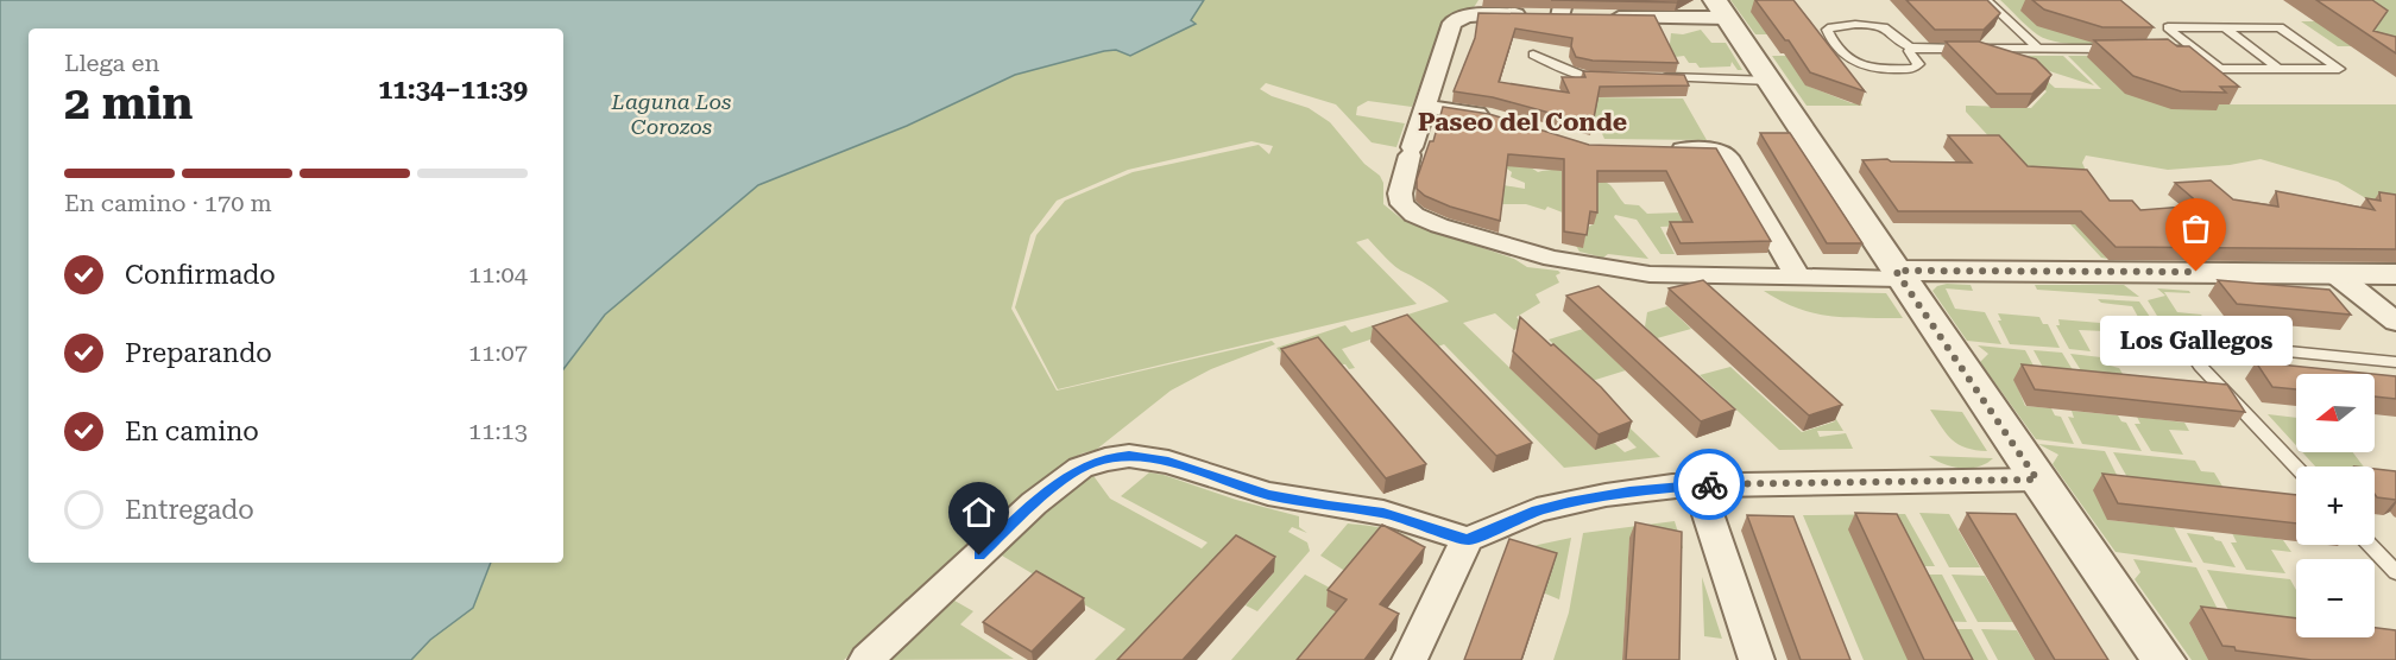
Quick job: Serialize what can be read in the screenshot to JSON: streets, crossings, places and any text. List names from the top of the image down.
{
  "districts": ["Paseo del Conde"],
  "water": ["Laguna Los Corozos"],
  "places": ["Los Gallegos"],
  "north": "left",
  "page": {
    "heading": ["2 min", "Llega en", "11:34–11:39"],
    "bar": "En camino · 170 m",
    "list": [
      ["Confirmado", "11:04"],
      ["Preparando", "11:07"],
      ["En camino", "11:13"],
      "Entregado"
    ],
    "bubble": "Los Gallegos",
    "map_buttons": ["+", "−"]
  }
}
